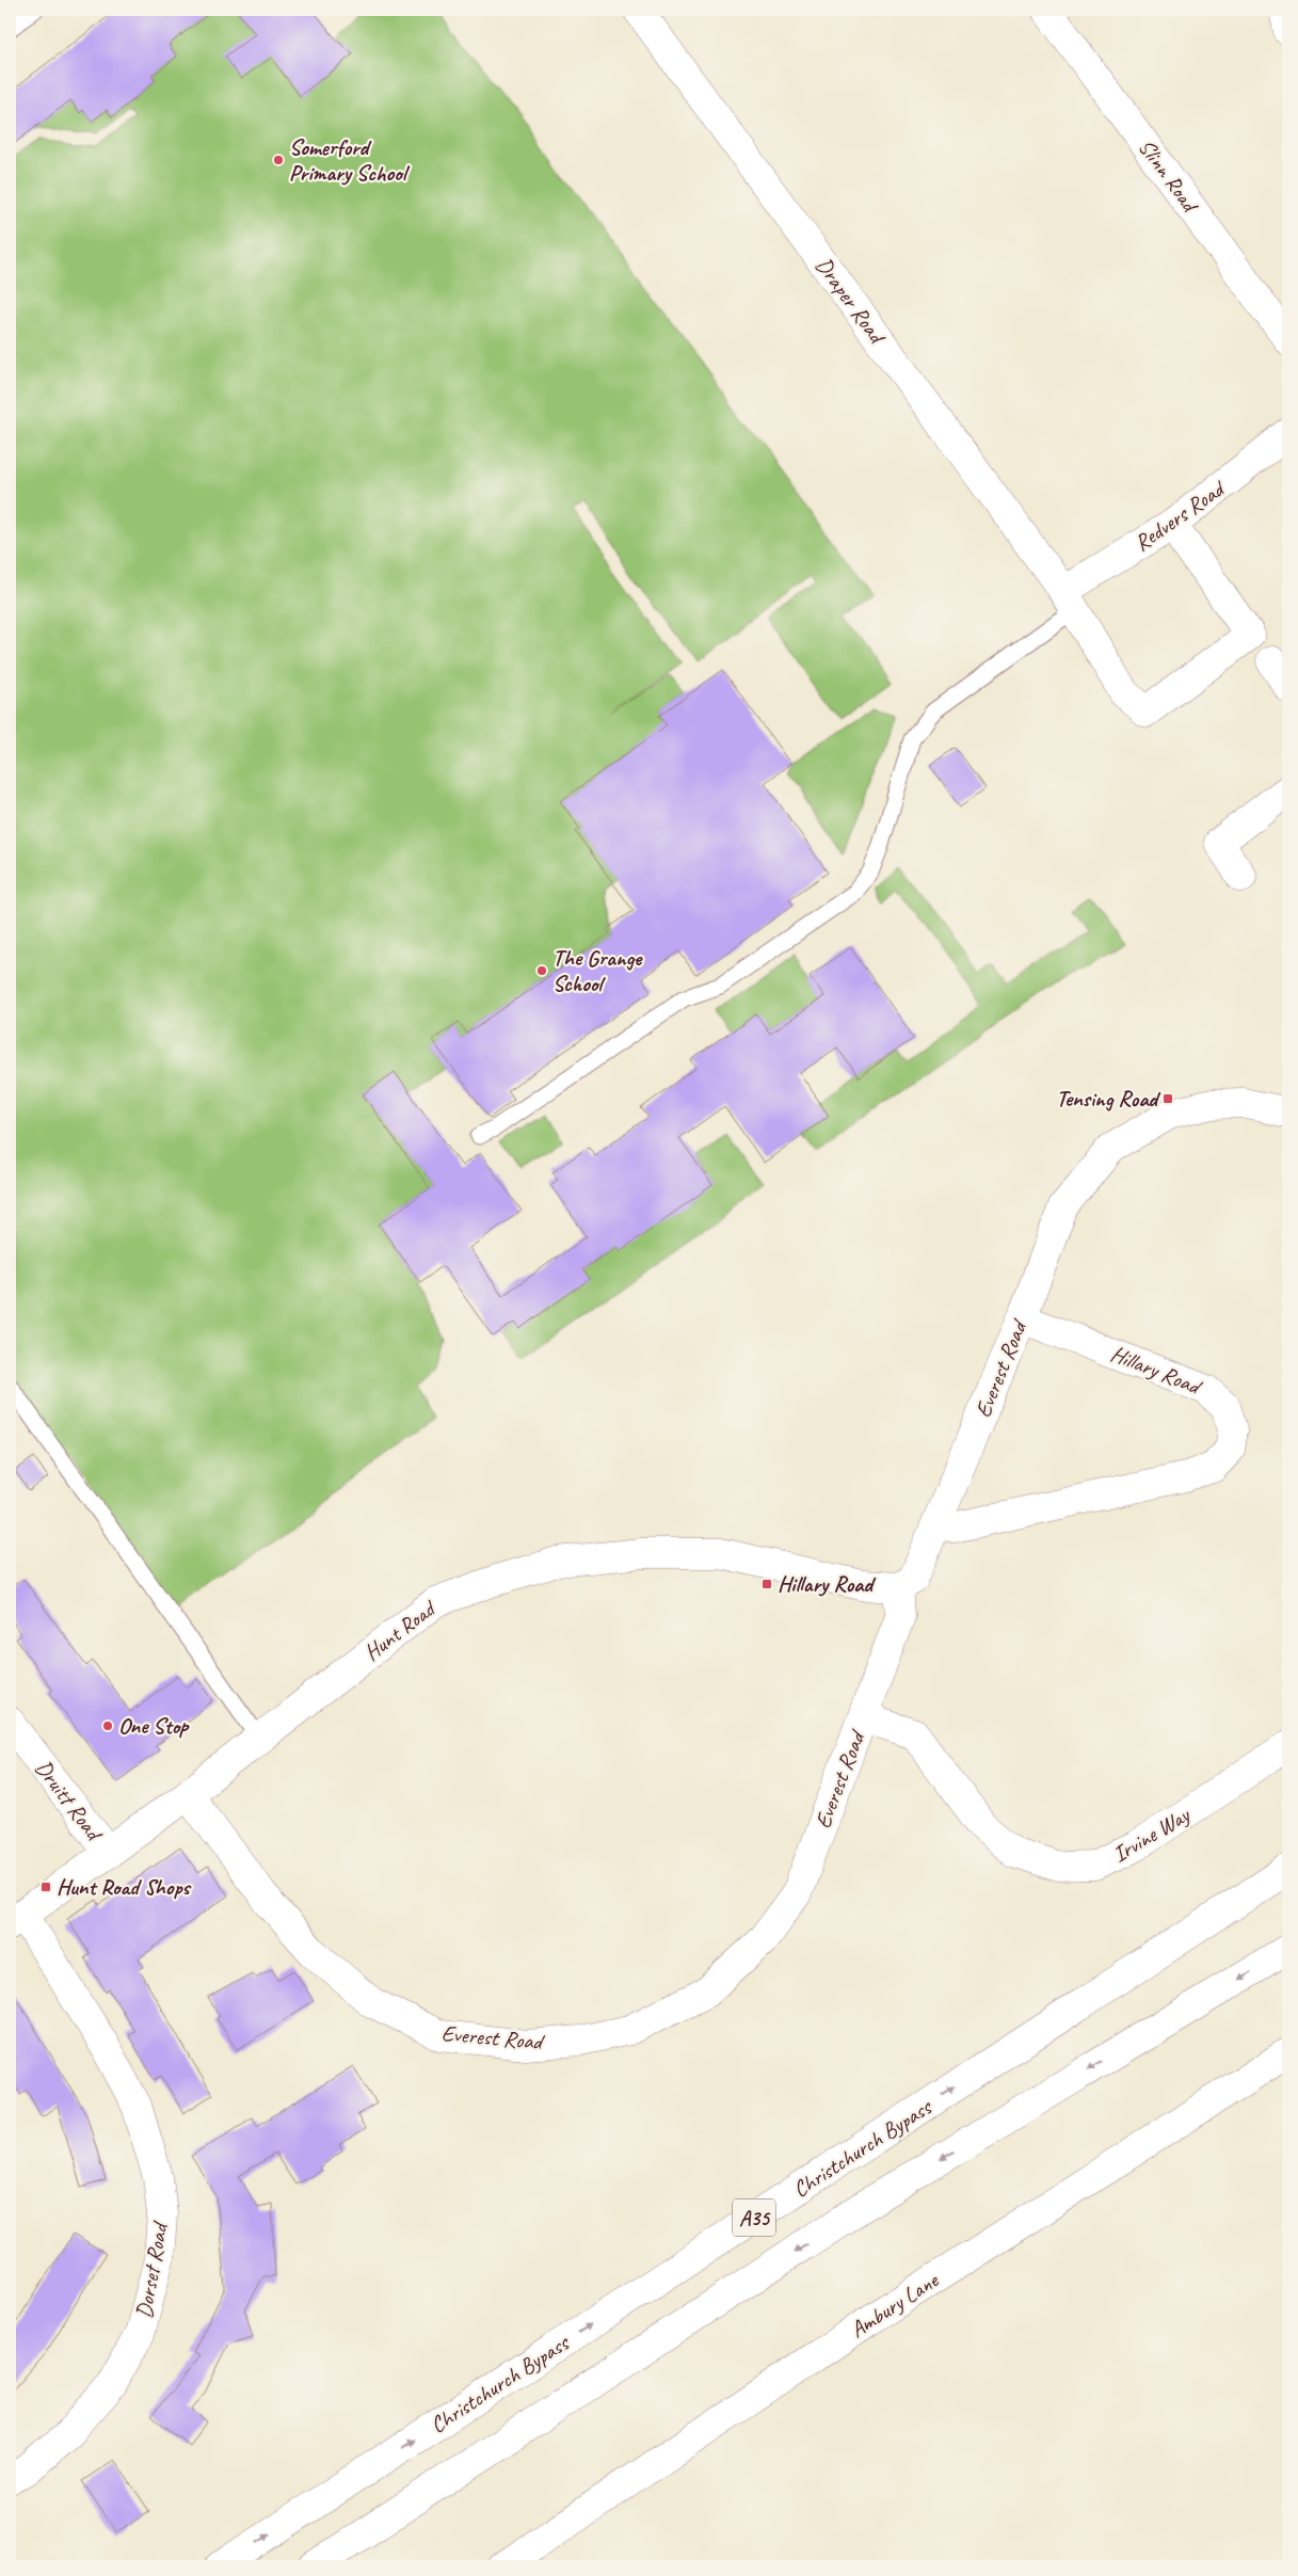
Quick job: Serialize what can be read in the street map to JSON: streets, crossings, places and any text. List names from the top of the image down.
{
  "streets": {
    "street": [
      "Slinn Road",
      "Draper Road",
      "Redvers Road",
      "Everest Road",
      "Hillary Road",
      "Hunt Road",
      "Druitt Road",
      "Irvine Way",
      "Christchurch Bypass",
      "A35",
      "Dorset Road",
      "Ambury Lane"
    ]
  },
  "crossings": [
    ["Draper Road", "Redvers Road"],
    ["Everest Road", "Hillary Road"],
    ["Everest Road", "Hunt Road"],
    ["Everest Road", "Irvine Way"],
    ["Hunt Road", "Druitt Road"],
    ["Hunt Road", "Dorset Road"]
  ],
  "places": {
    "other": ["Somerford Primary School", "The Grange School", "One Stop"],
    "transit": ["Tensing Road", "Hillary Road", "Hunt Road Shops"]
  }
}
